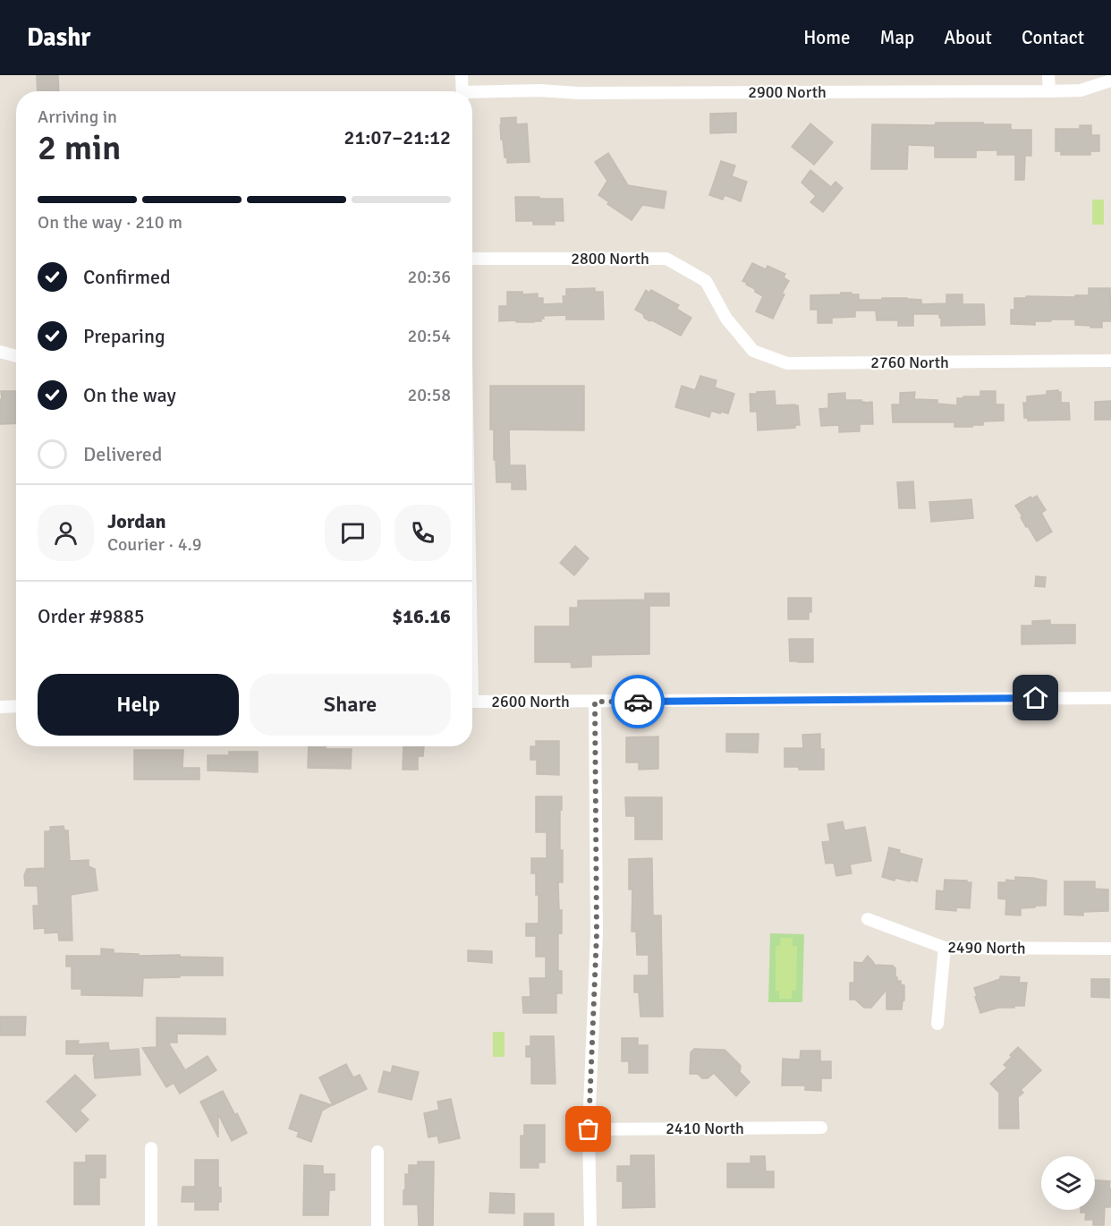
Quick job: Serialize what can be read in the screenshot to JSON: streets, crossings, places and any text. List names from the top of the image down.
{
  "streets": {
    "street": [
      "2900 North",
      "2800 North",
      "2760 North",
      "2600 North",
      "2490 North",
      "2410 North"
    ]
  },
  "crossings": [
    ["2800 North", "2760 North"]
  ],
  "page": {
    "header": "Dashr",
    "nav": [
      "Home",
      "Map",
      "About",
      "Contact"
    ],
    "heading": ["2 min", "Arriving in", "21:07–21:12"],
    "panel": [
      "Jordan",
      "Courier · 4.9",
      "Order #9885",
      "$16.16"
    ],
    "bar": "On the way · 210 m",
    "list": [
      ["Confirmed", "20:36"],
      ["Preparing", "20:54"],
      ["On the way", "20:58"],
      "Delivered"
    ],
    "buttons": ["Help", "Share"]
  }
}
